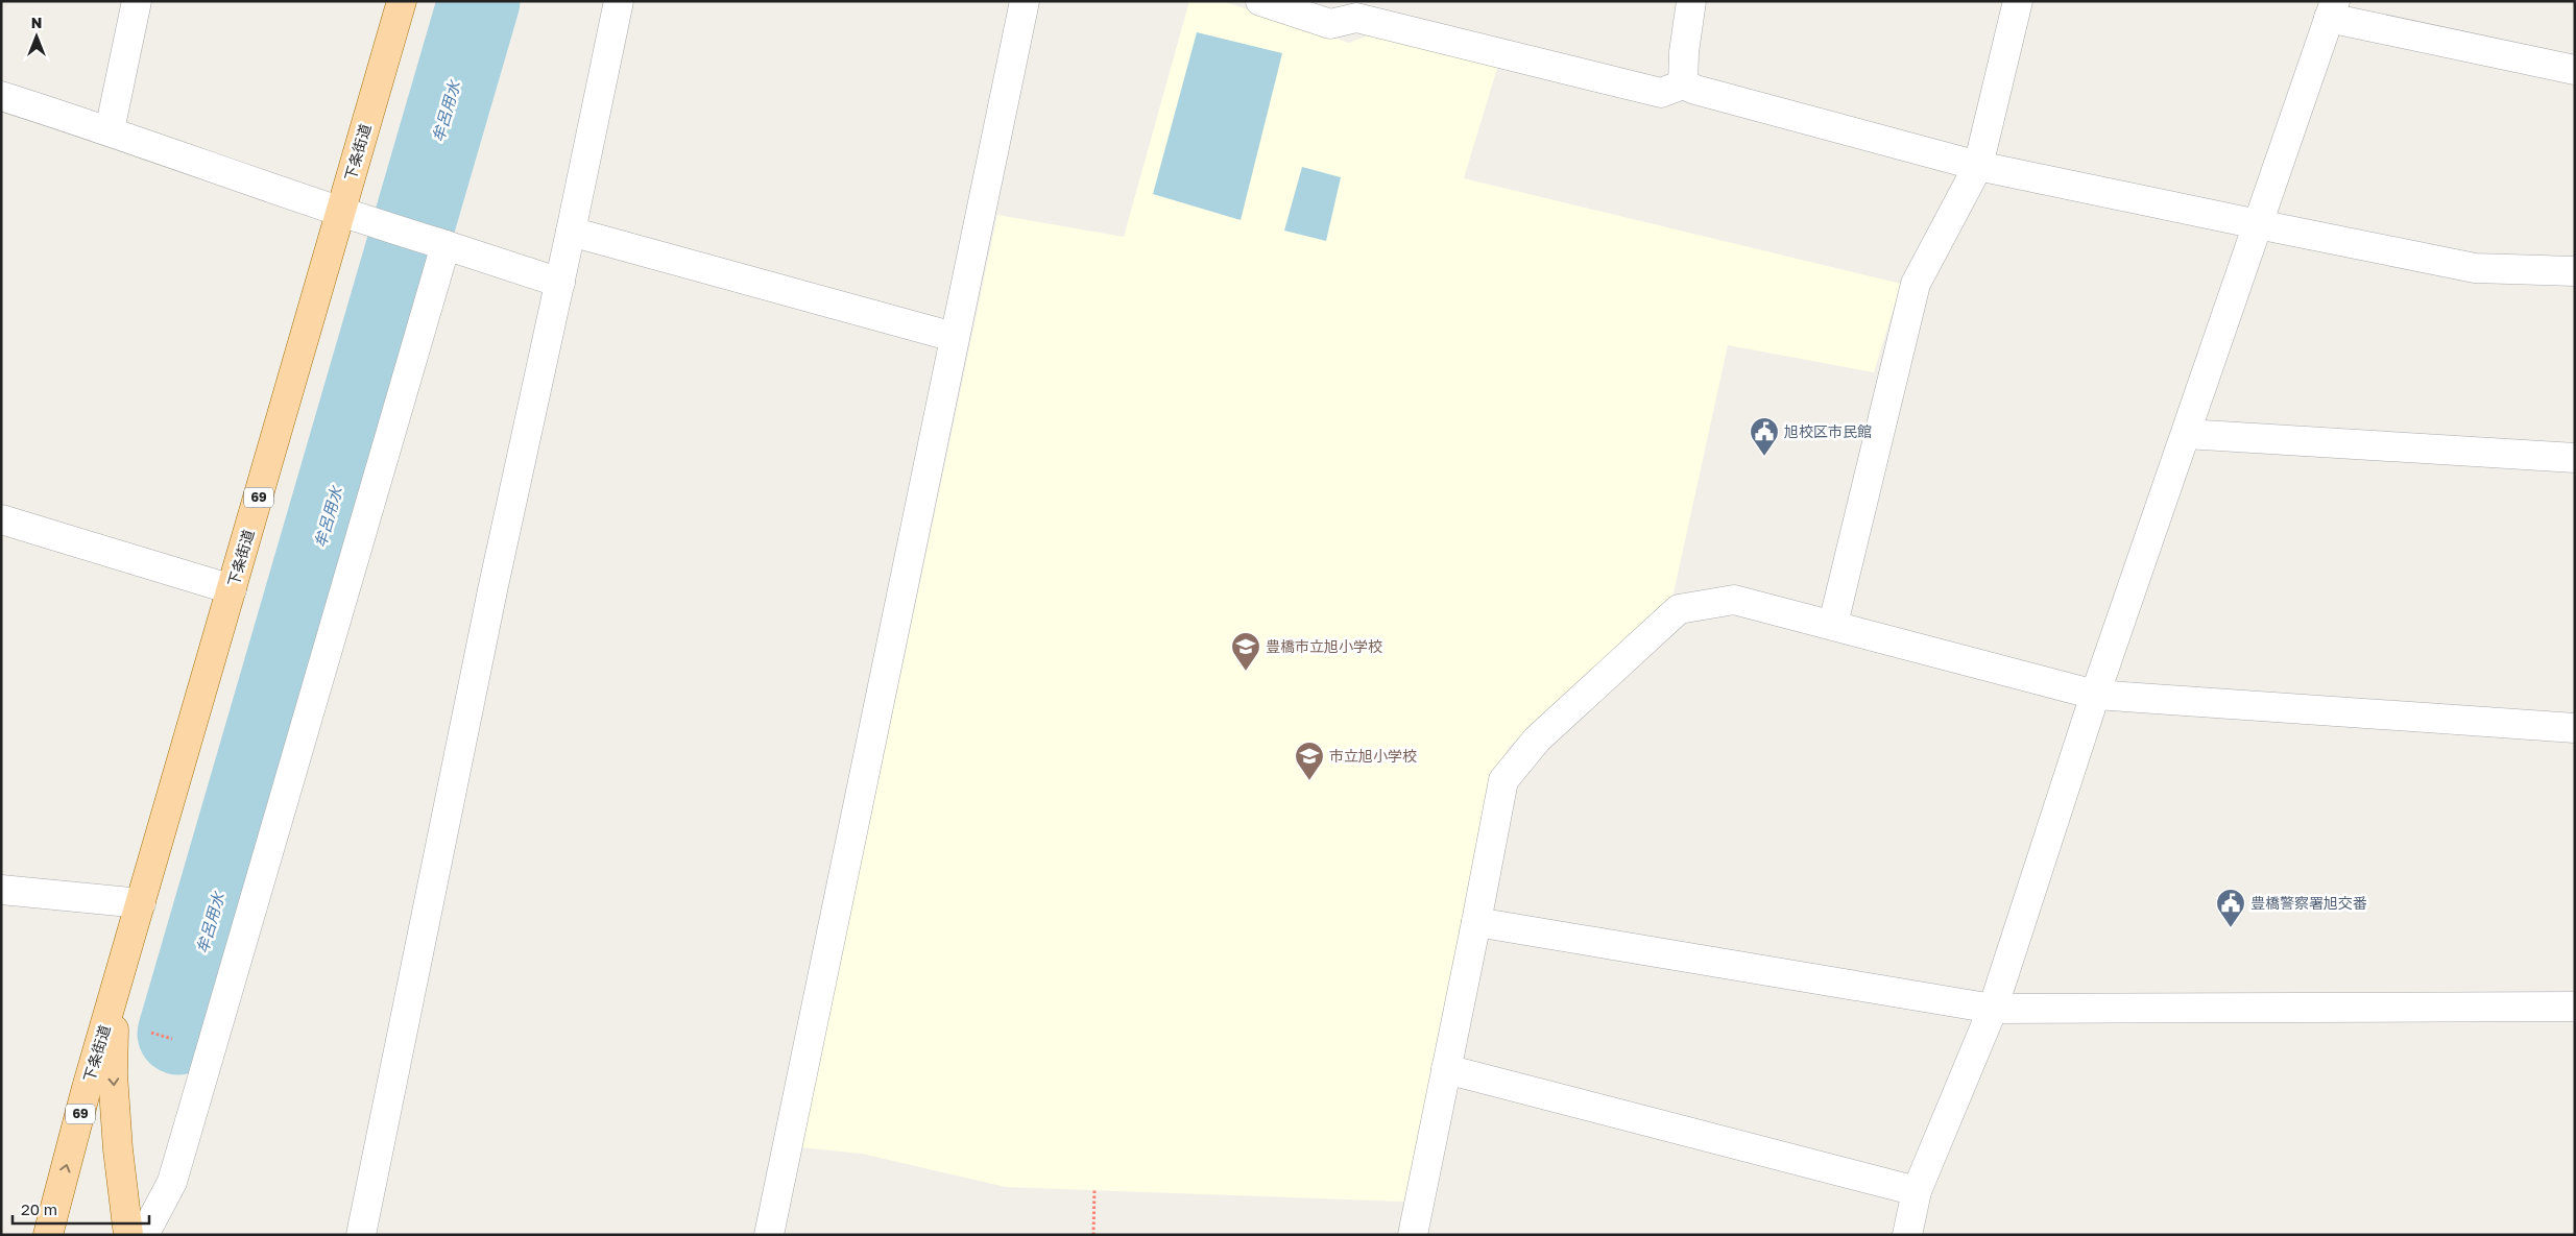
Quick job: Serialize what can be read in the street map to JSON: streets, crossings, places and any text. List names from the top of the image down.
{
  "streets": {
    "main road": ["下条街道", "69"]
  },
  "water": ["牟呂用水"],
  "places": {
    "public building": ["旭校区市民館", "豊橋警察署旭交番"],
    "school or university": ["豊橋市立旭小学校", "市立旭小学校"]
  },
  "scale_bar": "20 m",
  "north": "top"
}
